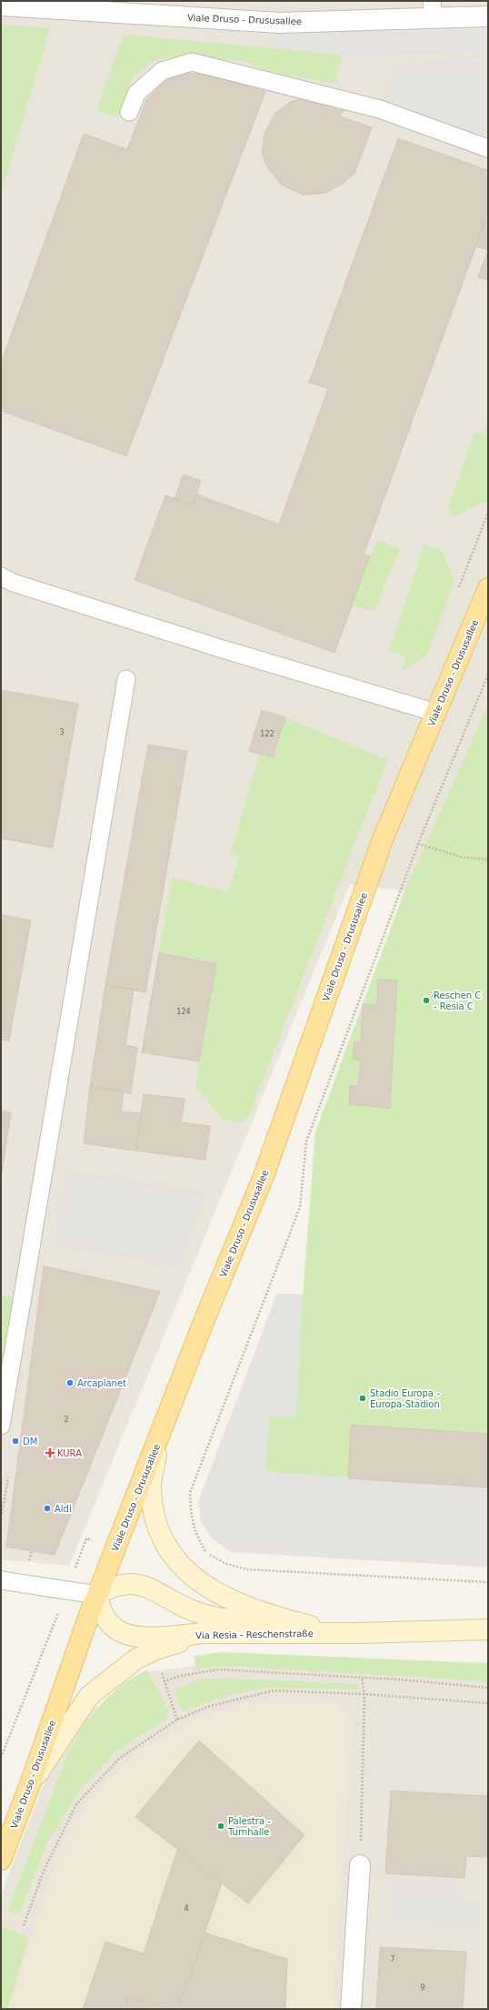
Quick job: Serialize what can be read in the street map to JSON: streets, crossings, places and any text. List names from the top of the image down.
{
  "streets": {
    "main road": ["Viale Druso - Drususallee", "Via Resia - Reschenstraße"]
  },
  "crossings": [
    ["Viale Druso - Drususallee", "Via Resia - Reschenstraße"]
  ],
  "places": {
    "other": [
      "Reschen C - Resia C",
      "Arcaplanet",
      "Stadio Europa - Europa-Stadion",
      "DM",
      "Aldi",
      "Palestra - Turnhalle"
    ],
    "health": ["KURA"]
  },
  "house_numbers": [
    "3",
    "122",
    "124",
    "2",
    "4",
    "7",
    "9"
  ]
}
